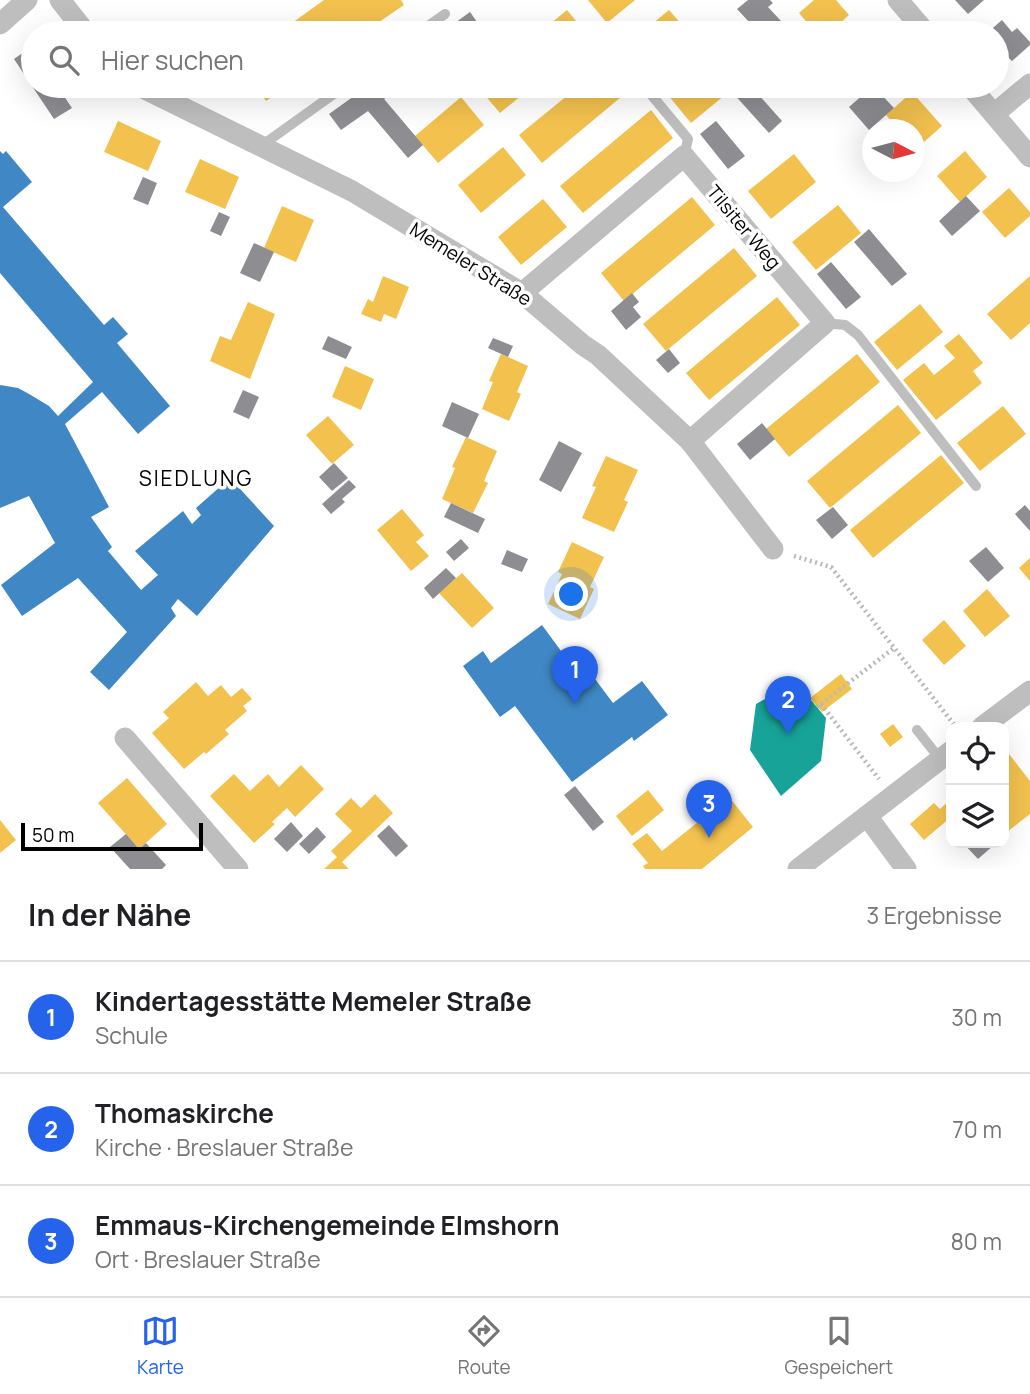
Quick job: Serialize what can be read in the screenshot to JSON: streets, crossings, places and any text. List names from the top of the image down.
{
  "streets": {
    "street": ["Tilsiter Weg", "Memeler Straße"]
  },
  "districts": ["SIEDLUNG"],
  "scale_bar": "50 m",
  "north": "right",
  "page": {
    "search": "Hier suchen",
    "pins": ["1", "2", "3"],
    "scale": "50 m",
    "heading": ["In der Nähe", "3 Ergebnisse"],
    "list": [
      {
        "mark": "1",
        "name": "Kindertagesstätte Memeler Straße",
        "note": "Schule",
        "value": "30 m"
      },
      {
        "mark": "2",
        "name": "Thomaskirche",
        "note": "Kirche · Breslauer Straße",
        "value": "70 m"
      },
      {
        "mark": "3",
        "name": "Emmaus-Kirchengemeinde Elmshorn",
        "note": "Ort · Breslauer Straße",
        "value": "80 m"
      }
    ],
    "nav": ["Karte", "Route", "Gespeichert"]
  }
}
